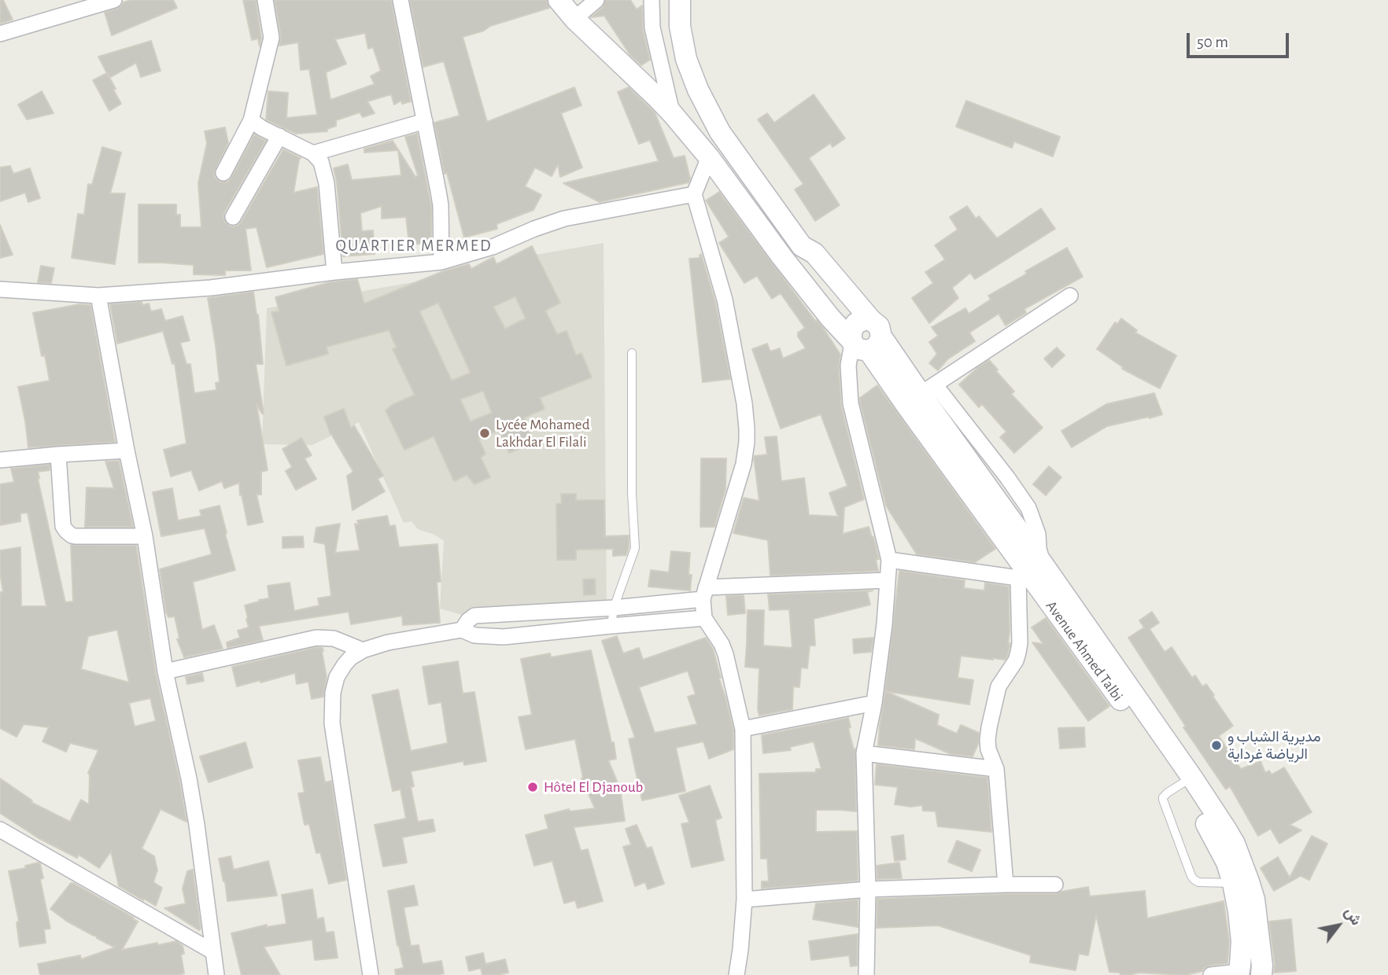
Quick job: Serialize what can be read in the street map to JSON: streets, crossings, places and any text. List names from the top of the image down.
{
  "streets": {
    "main road": ["Avenue Ahmed Talbi"]
  },
  "districts": ["QUARTIER MERMED"],
  "places": ["Lycée Mohamed Lakhdar El Filali", "مديرية الشباب و الرياضة غرداية", "Hôtel El Djanoub"],
  "scale_bar": "50 m",
  "north": "top right"
}
